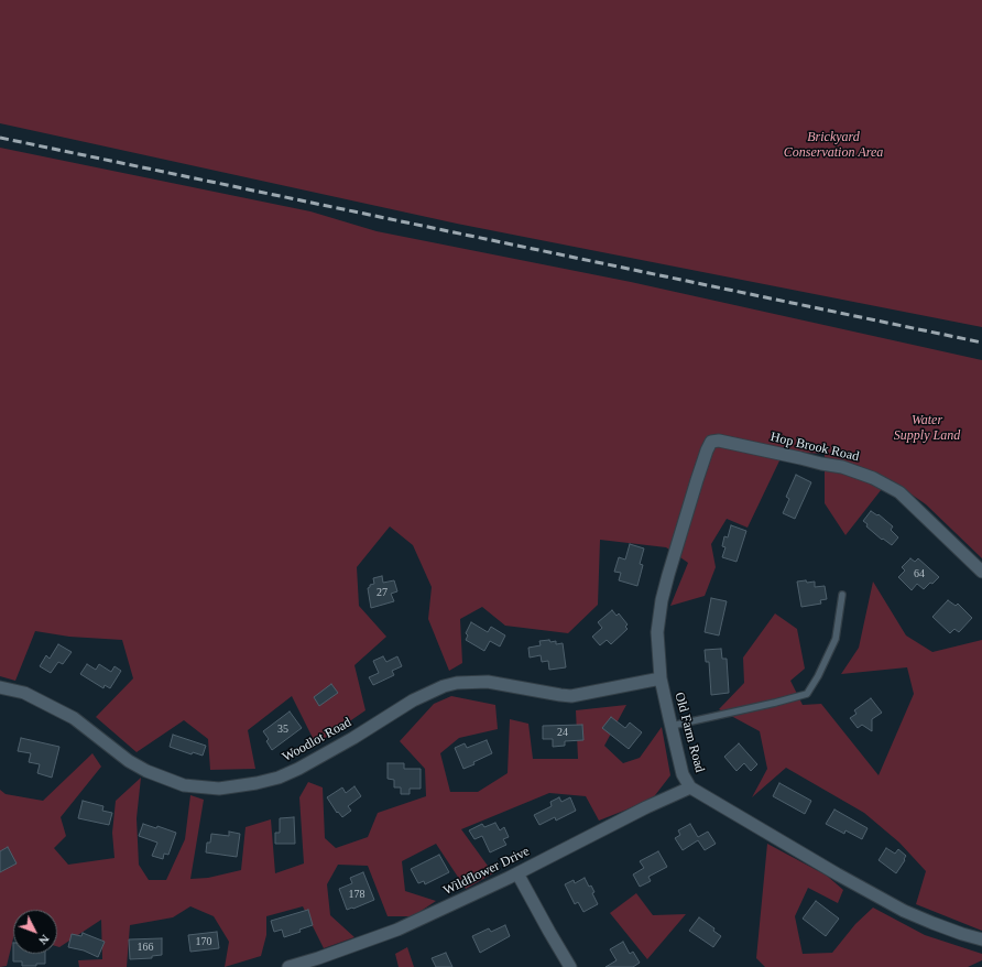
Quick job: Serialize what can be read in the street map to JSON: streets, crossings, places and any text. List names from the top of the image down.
{
  "streets": {
    "street": [
      "Hop Brook Road",
      "Old Farm Road",
      "Woodlot Road",
      "Wildflower Drive"
    ]
  },
  "crossings": [
    ["Hop Brook Road", "Old Farm Road"],
    ["Old Farm Road", "Woodlot Road"],
    ["Old Farm Road", "Wildflower Drive"]
  ],
  "parks": ["Brickyard Conservation Area", "Water Supply Land"],
  "house_numbers": [
    "64",
    "27",
    "35",
    "24",
    "178",
    "170",
    "166"
  ],
  "north": "bottom right"
}
